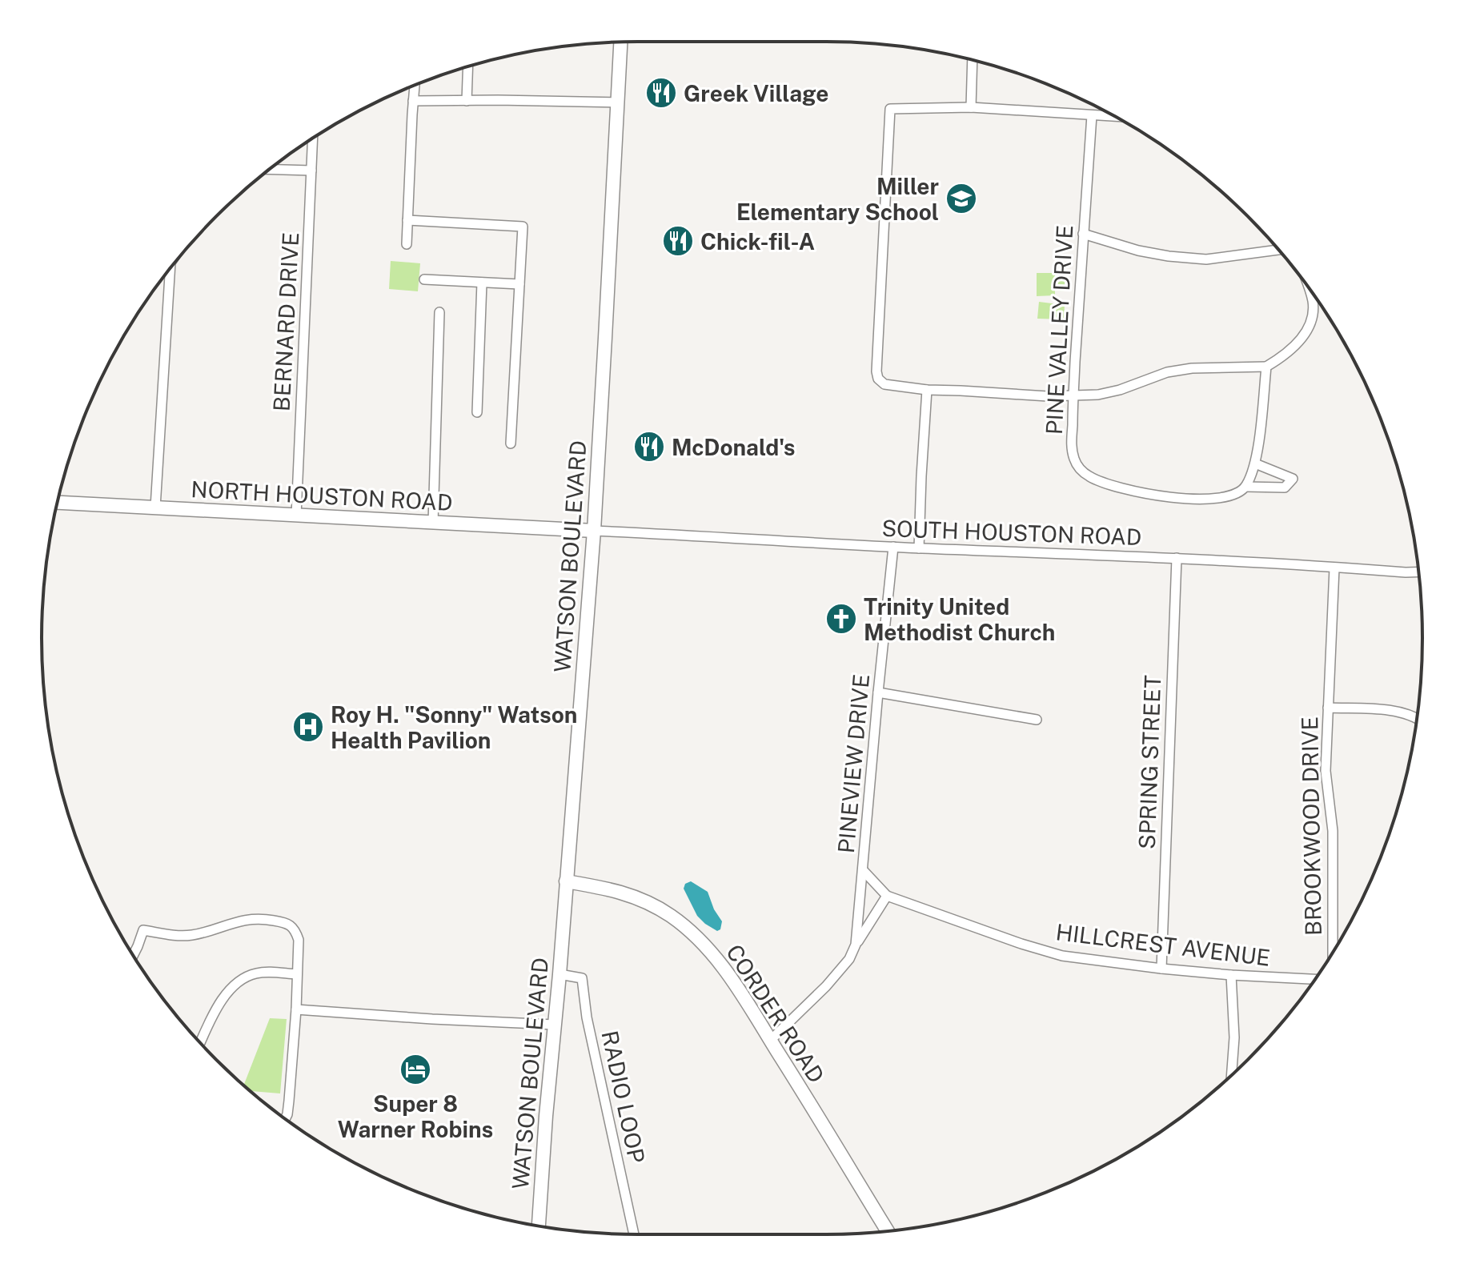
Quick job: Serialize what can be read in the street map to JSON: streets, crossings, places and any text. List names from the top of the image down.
{
  "streets": {
    "main road": ["NORTH HOUSTON ROAD", "WATSON BOULEVARD", "CORDER ROAD"],
    "street": [
      "BERNARD DRIVE",
      "PINE VALLEY DRIVE",
      "SOUTH HOUSTON ROAD",
      "SPRING STREET",
      "PINEVIEW DRIVE",
      "BROOKWOOD DRIVE",
      "HILLCREST AVENUE",
      "RADIO LOOP"
    ]
  },
  "crossings": [
    ["BERNARD DRIVE", "NORTH HOUSTON ROAD"],
    ["NORTH HOUSTON ROAD", "SOUTH HOUSTON ROAD"],
    ["NORTH HOUSTON ROAD", "WATSON BOULEVARD"],
    ["SOUTH HOUSTON ROAD", "WATSON BOULEVARD"],
    ["SOUTH HOUSTON ROAD", "SPRING STREET"],
    ["SOUTH HOUSTON ROAD", "PINEVIEW DRIVE"],
    ["SOUTH HOUSTON ROAD", "BROOKWOOD DRIVE"],
    ["WATSON BOULEVARD", "CORDER ROAD"],
    ["WATSON BOULEVARD", "RADIO LOOP"],
    ["SPRING STREET", "HILLCREST AVENUE"],
    ["PINEVIEW DRIVE", "HILLCREST AVENUE"]
  ],
  "places": {
    "restaurant": ["Greek Village", "Chick-fil-A", "McDonald's"],
    "school or university": ["Miller Elementary School"],
    "church": ["Trinity United Methodist Church"],
    "hospital": ["Roy H. \"Sonny\" Watson Health Pavilion"],
    "hotel": ["Super 8 Warner Robins"]
  }
}
